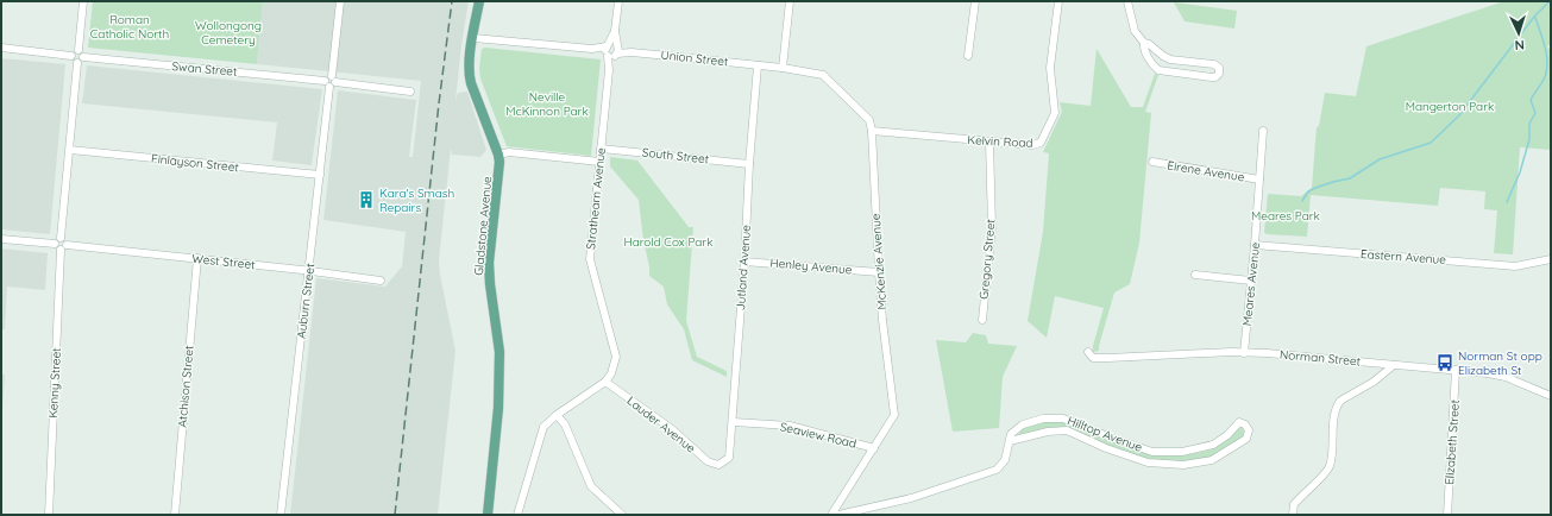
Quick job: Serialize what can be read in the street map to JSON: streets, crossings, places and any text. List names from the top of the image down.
{
  "streets": {
    "main road": ["Gladstone Avenue"],
    "street": [
      "Union Street",
      "Swan Street",
      "Kelvin Road",
      "South Street",
      "Finlayson Street",
      "Eirene Avenue",
      "Strathearn Avenue",
      "Eastern Avenue",
      "Gregory Street",
      "West Street",
      "McKenzie Avenue",
      "Henley Avenue",
      "Jutland Avenue",
      "Meares Avenue",
      "Auburn Street",
      "Norman Street",
      "Kenny Street",
      "Atchison Street",
      "Lauder Avenue",
      "Hilltop Avenue",
      "Seaview Road",
      "Elizabeth Street"
    ]
  },
  "crossings": [
    ["Union Street", "Strathearn Avenue"],
    ["Union Street", "Gladstone Avenue"],
    ["Union Street", "Jutland Avenue"],
    ["Swan Street", "Auburn Street"],
    ["Kelvin Road", "Gregory Street"],
    ["Kelvin Road", "McKenzie Avenue"],
    ["South Street", "Strathearn Avenue"],
    ["South Street", "Jutland Avenue"],
    ["Finlayson Street", "Auburn Street"],
    ["Eirene Avenue", "Meares Avenue"],
    ["Strathearn Avenue", "Lauder Avenue"],
    ["Eastern Avenue", "Meares Avenue"],
    ["West Street", "Auburn Street"],
    ["West Street", "Kenny Street"],
    ["West Street", "Atchison Street"],
    ["McKenzie Avenue", "Henley Avenue"],
    ["McKenzie Avenue", "Seaview Road"],
    ["Henley Avenue", "Jutland Avenue"],
    ["Jutland Avenue", "Lauder Avenue"],
    ["Jutland Avenue", "Seaview Road"],
    ["Meares Avenue", "Norman Street"],
    ["Norman Street", "Elizabeth Street"]
  ],
  "parks": [
    "Roman Catholic North",
    "Wollongong Cemetery",
    "Neville McKinnon Park",
    "Mangerton Park",
    "Meares Park",
    "Harold Cox Park"
  ],
  "places": {
    "building": ["Kara's Smash Repairs"],
    "bus stop": ["Norman St opp Elizabeth St"]
  },
  "north": "bottom"
}
